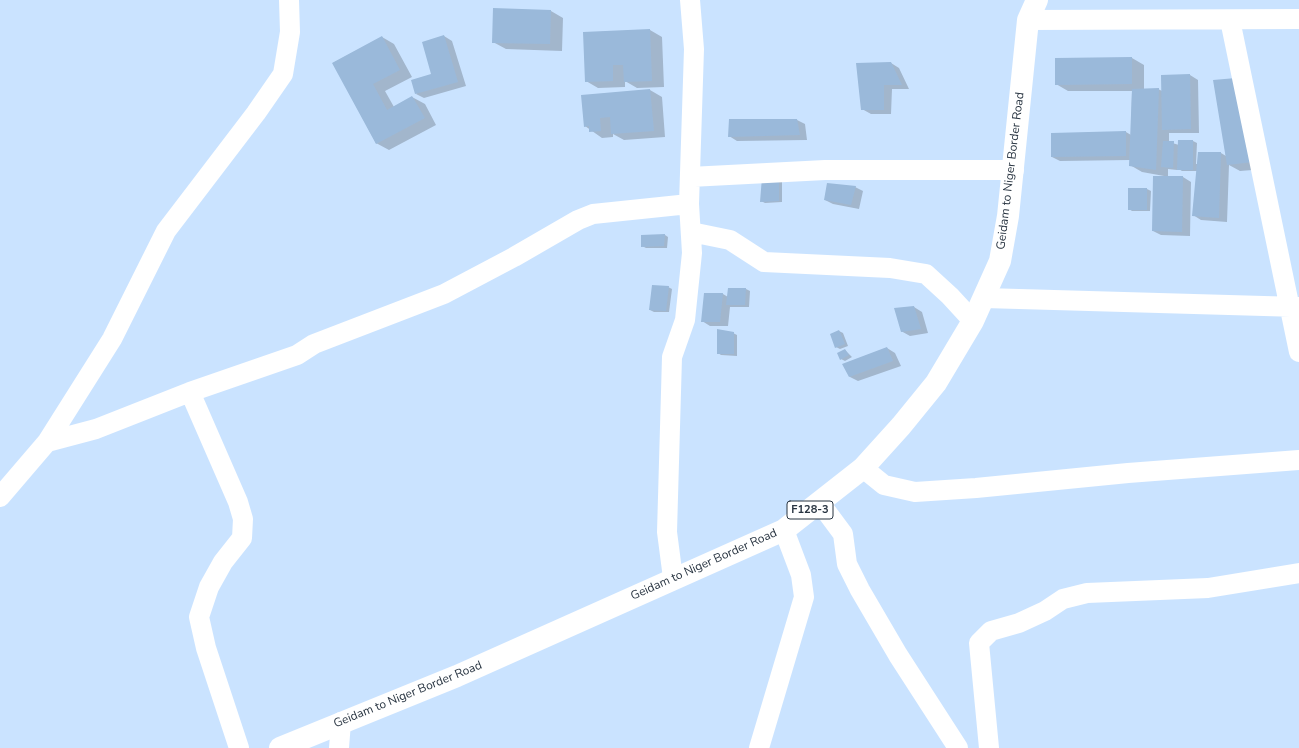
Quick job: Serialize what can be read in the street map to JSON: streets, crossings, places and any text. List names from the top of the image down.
{
  "streets": {
    "main road": ["Geidam to Niger Border Road", "F128-3"]
  }
}
